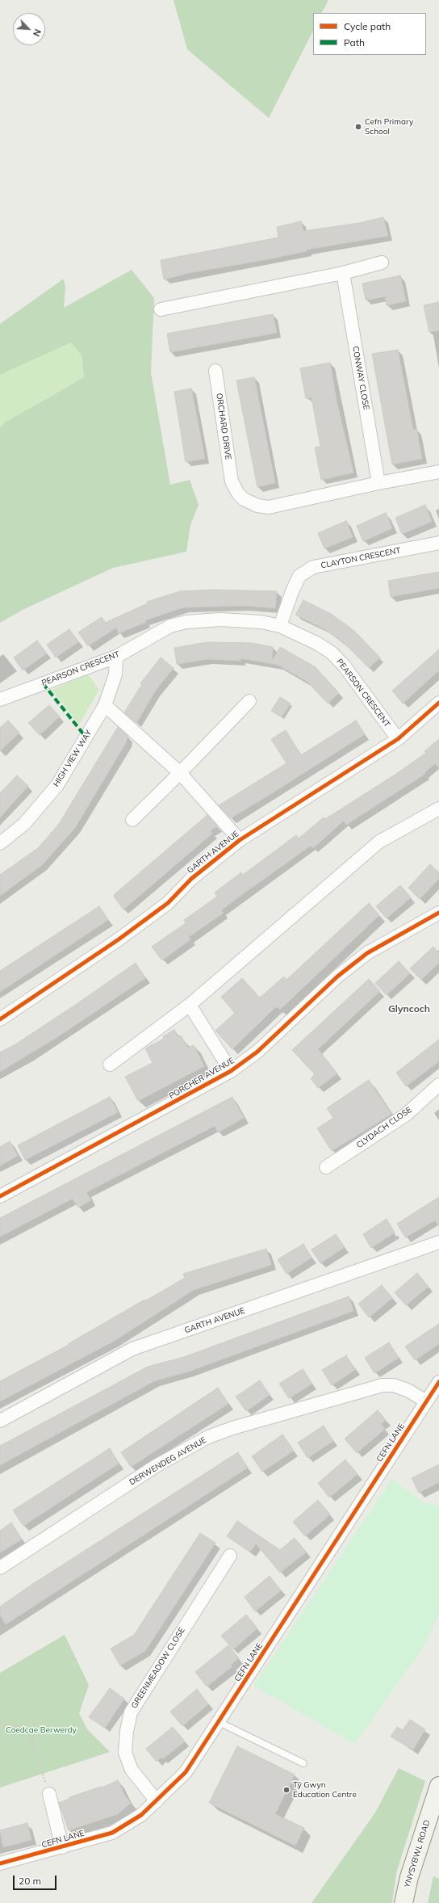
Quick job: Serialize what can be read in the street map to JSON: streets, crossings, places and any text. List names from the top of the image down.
{
  "streets": {
    "main road": ["YNYSYBWL ROAD"],
    "street": [
      "CONWAY CLOSE",
      "ORCHARD DRIVE",
      "CLAYTON CRESCENT",
      "PEARSON CRESCENT",
      "HIGH VIEW WAY",
      "GARTH AVENUE",
      "PORCHER AVENUE",
      "CLYDACH CLOSE",
      "CEFN LANE",
      "DERWENDEG AVENUE",
      "GREENMEADOW CLOSE"
    ]
  },
  "crossings": [
    ["CONWAY CLOSE", "ORCHARD DRIVE"],
    ["CLAYTON CRESCENT", "PEARSON CRESCENT"],
    ["PEARSON CRESCENT", "HIGH VIEW WAY"],
    ["PEARSON CRESCENT", "GARTH AVENUE"],
    ["CEFN LANE", "DERWENDEG AVENUE"],
    ["CEFN LANE", "GREENMEADOW CLOSE"]
  ],
  "districts": ["Glyncoch"],
  "parks": ["Coedcae Berwerdy"],
  "places": ["Cefn Primary School", "Tŷ Gwyn Education Centre"],
  "legend": ["Cycle path", "Path"],
  "scale_bar": "20 m",
  "north": "bottom right"
}
